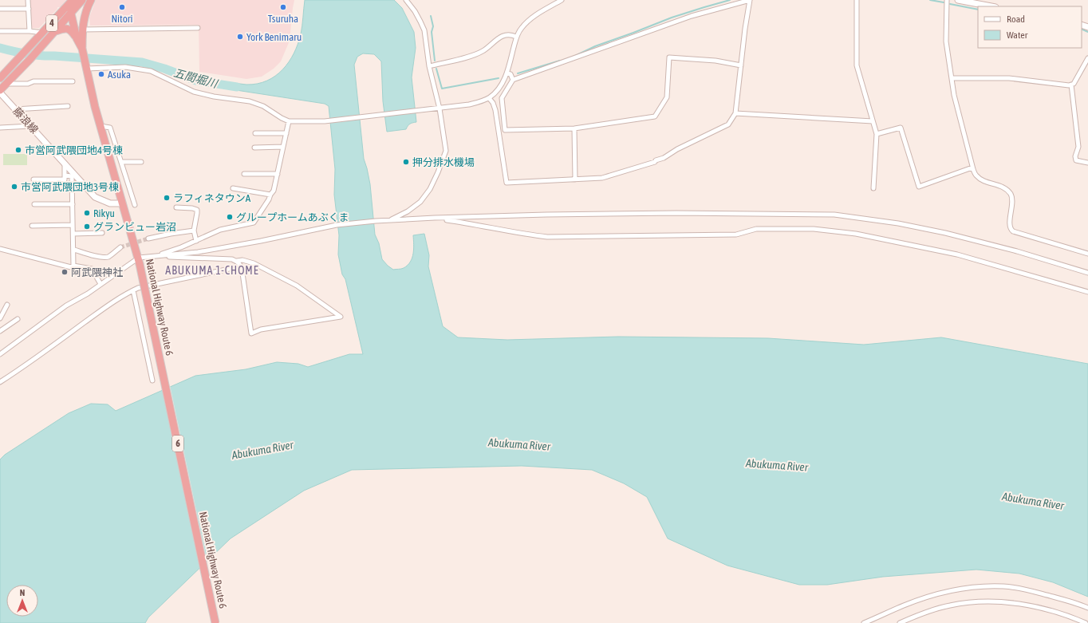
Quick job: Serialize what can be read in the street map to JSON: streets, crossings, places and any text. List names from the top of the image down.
{
  "streets": {
    "highway": ["4", "National Highway Route 6", "6"],
    "street": ["藤浪線"]
  },
  "crossings": [
    ["4", "National Highway Route 6"],
    ["藤浪線", "National Highway Route 6"],
    ["National Highway Route 6", "6"]
  ],
  "districts": ["ABUKUMA 1-CHOME"],
  "water": ["五間堀川", "Abukuma River"],
  "places": [
    "Nitori",
    "Tsuruha",
    "York Benimaru",
    "Asuka",
    "市営阿武隈団地4号棟",
    "押分排水機場",
    "市営阿武隈団地3号棟",
    "ラフィネタウンA",
    "Rikyu",
    "グループホームあぶくま",
    "グランビュー岩沼",
    "阿武隈神社"
  ],
  "legend": ["Road", "Water"],
  "north": "top"
}
